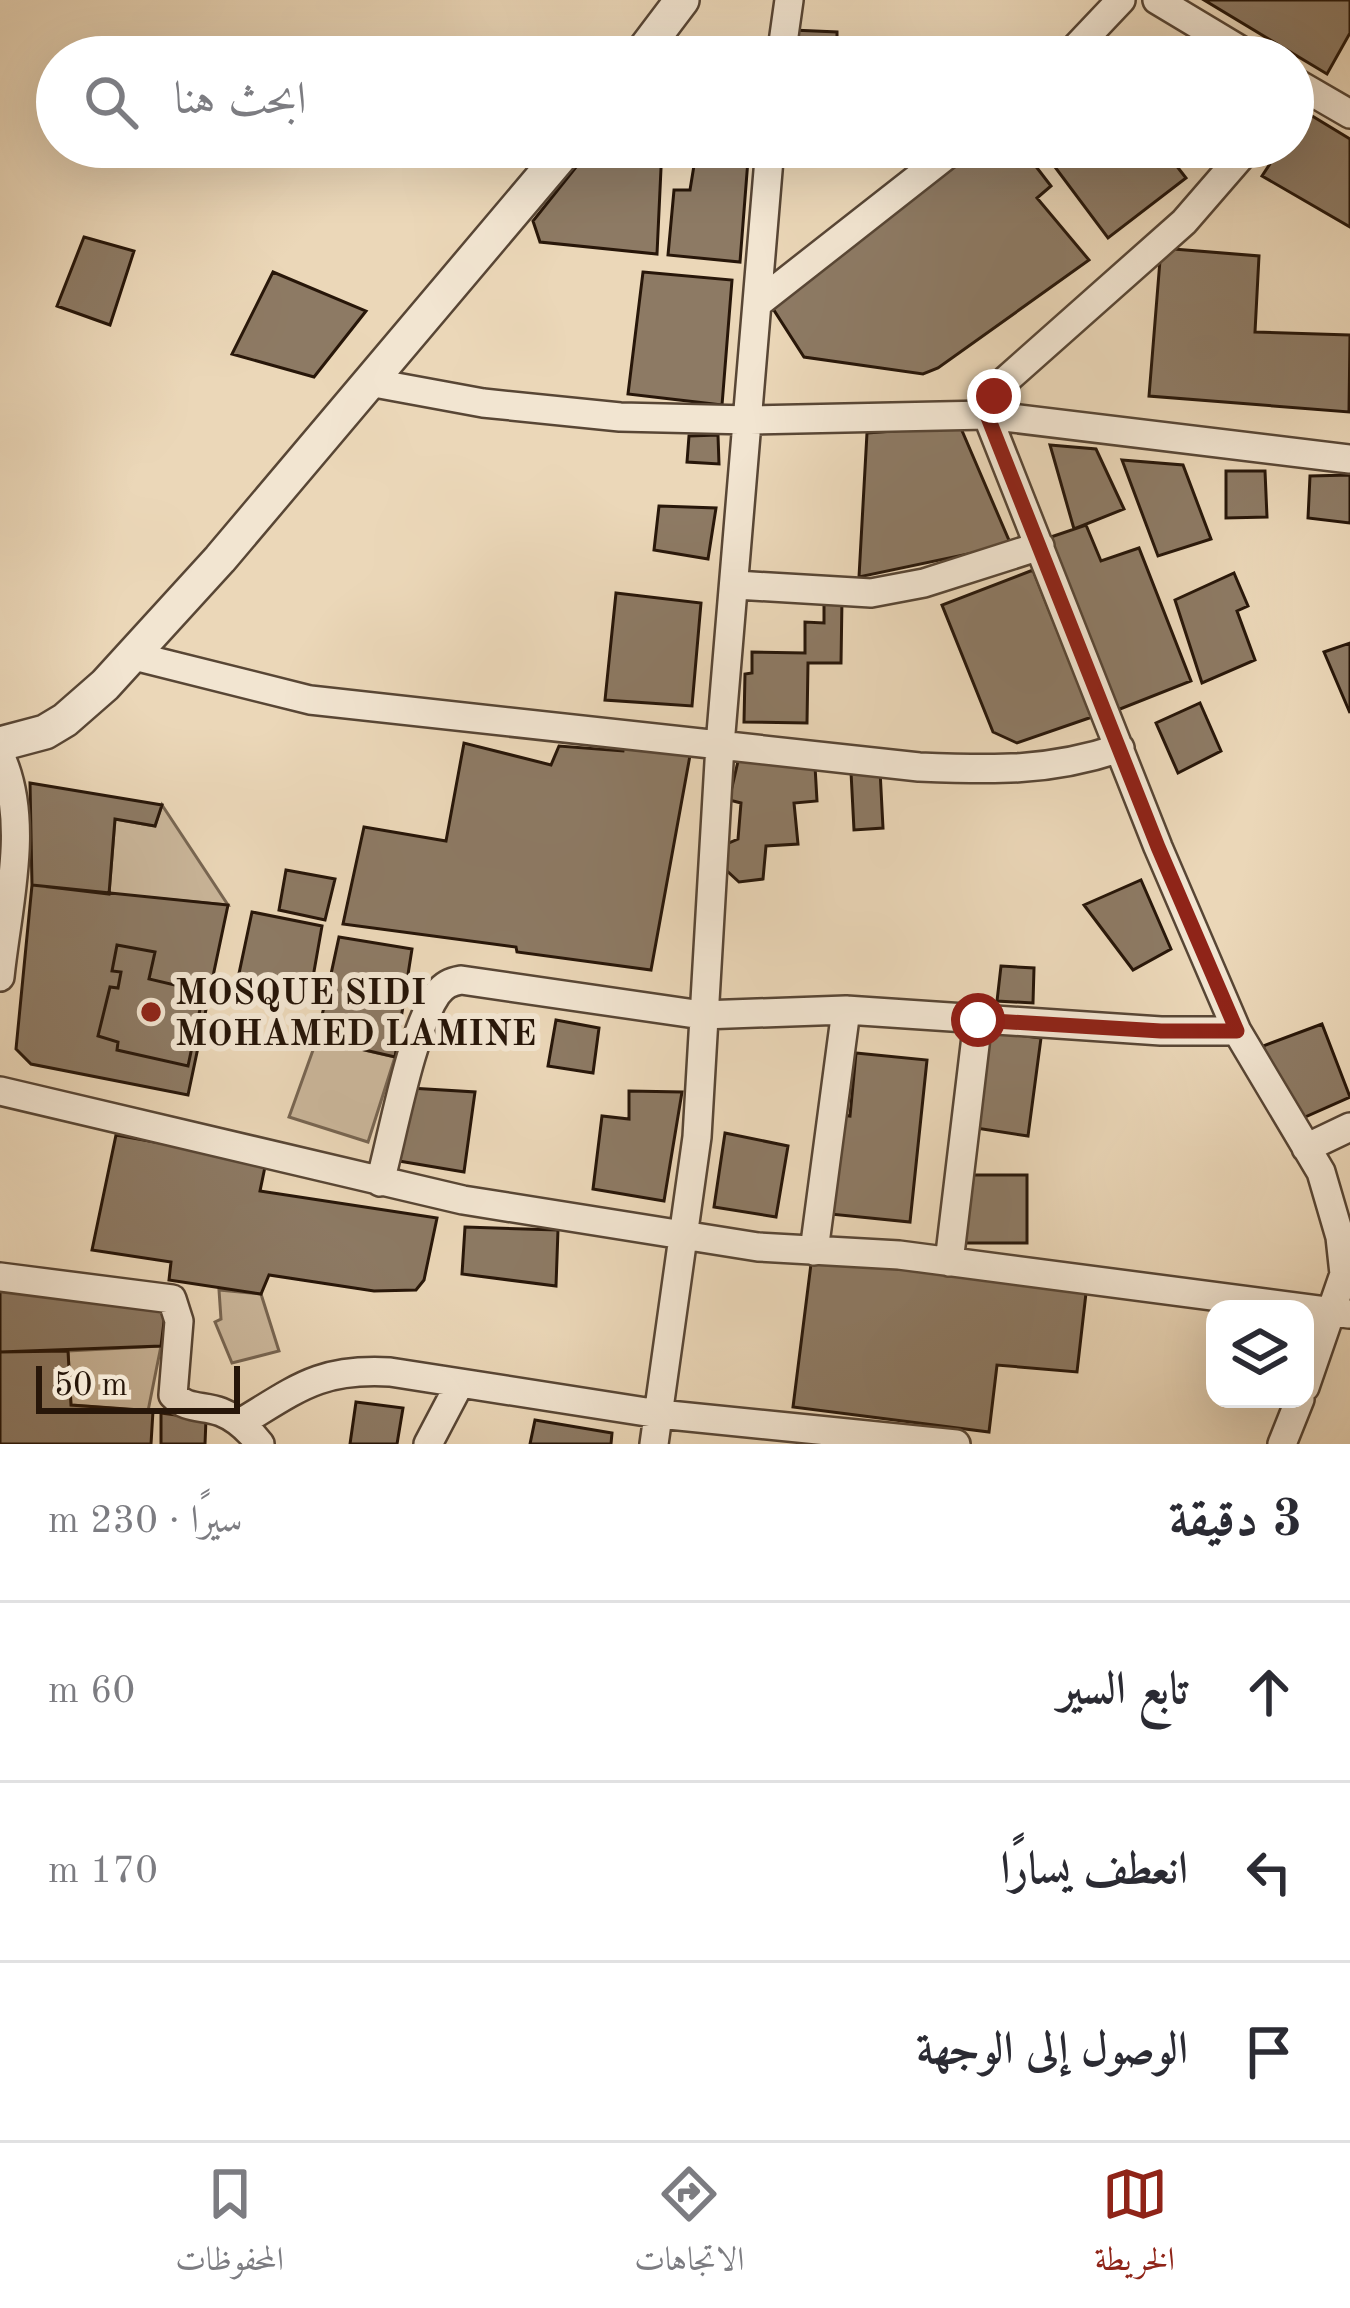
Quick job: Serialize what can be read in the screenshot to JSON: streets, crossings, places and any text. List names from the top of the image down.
{
  "places": ["MOSQUE SIDI MOHAMED LAMINE"],
  "scale_bar": "50 m",
  "page": {
    "search": "ابحث هنا",
    "scale": "50 m",
    "heading": ["3 دقيقة", "سيرًا · 230 m"],
    "list": [
      ["تابع السير", "60 m"],
      ["انعطف يسارًا", "170 m"],
      "الوصول إلى الوجهة"
    ],
    "nav": ["الخريطة", "الاتجاهات", "المحفوظات"]
  }
}
